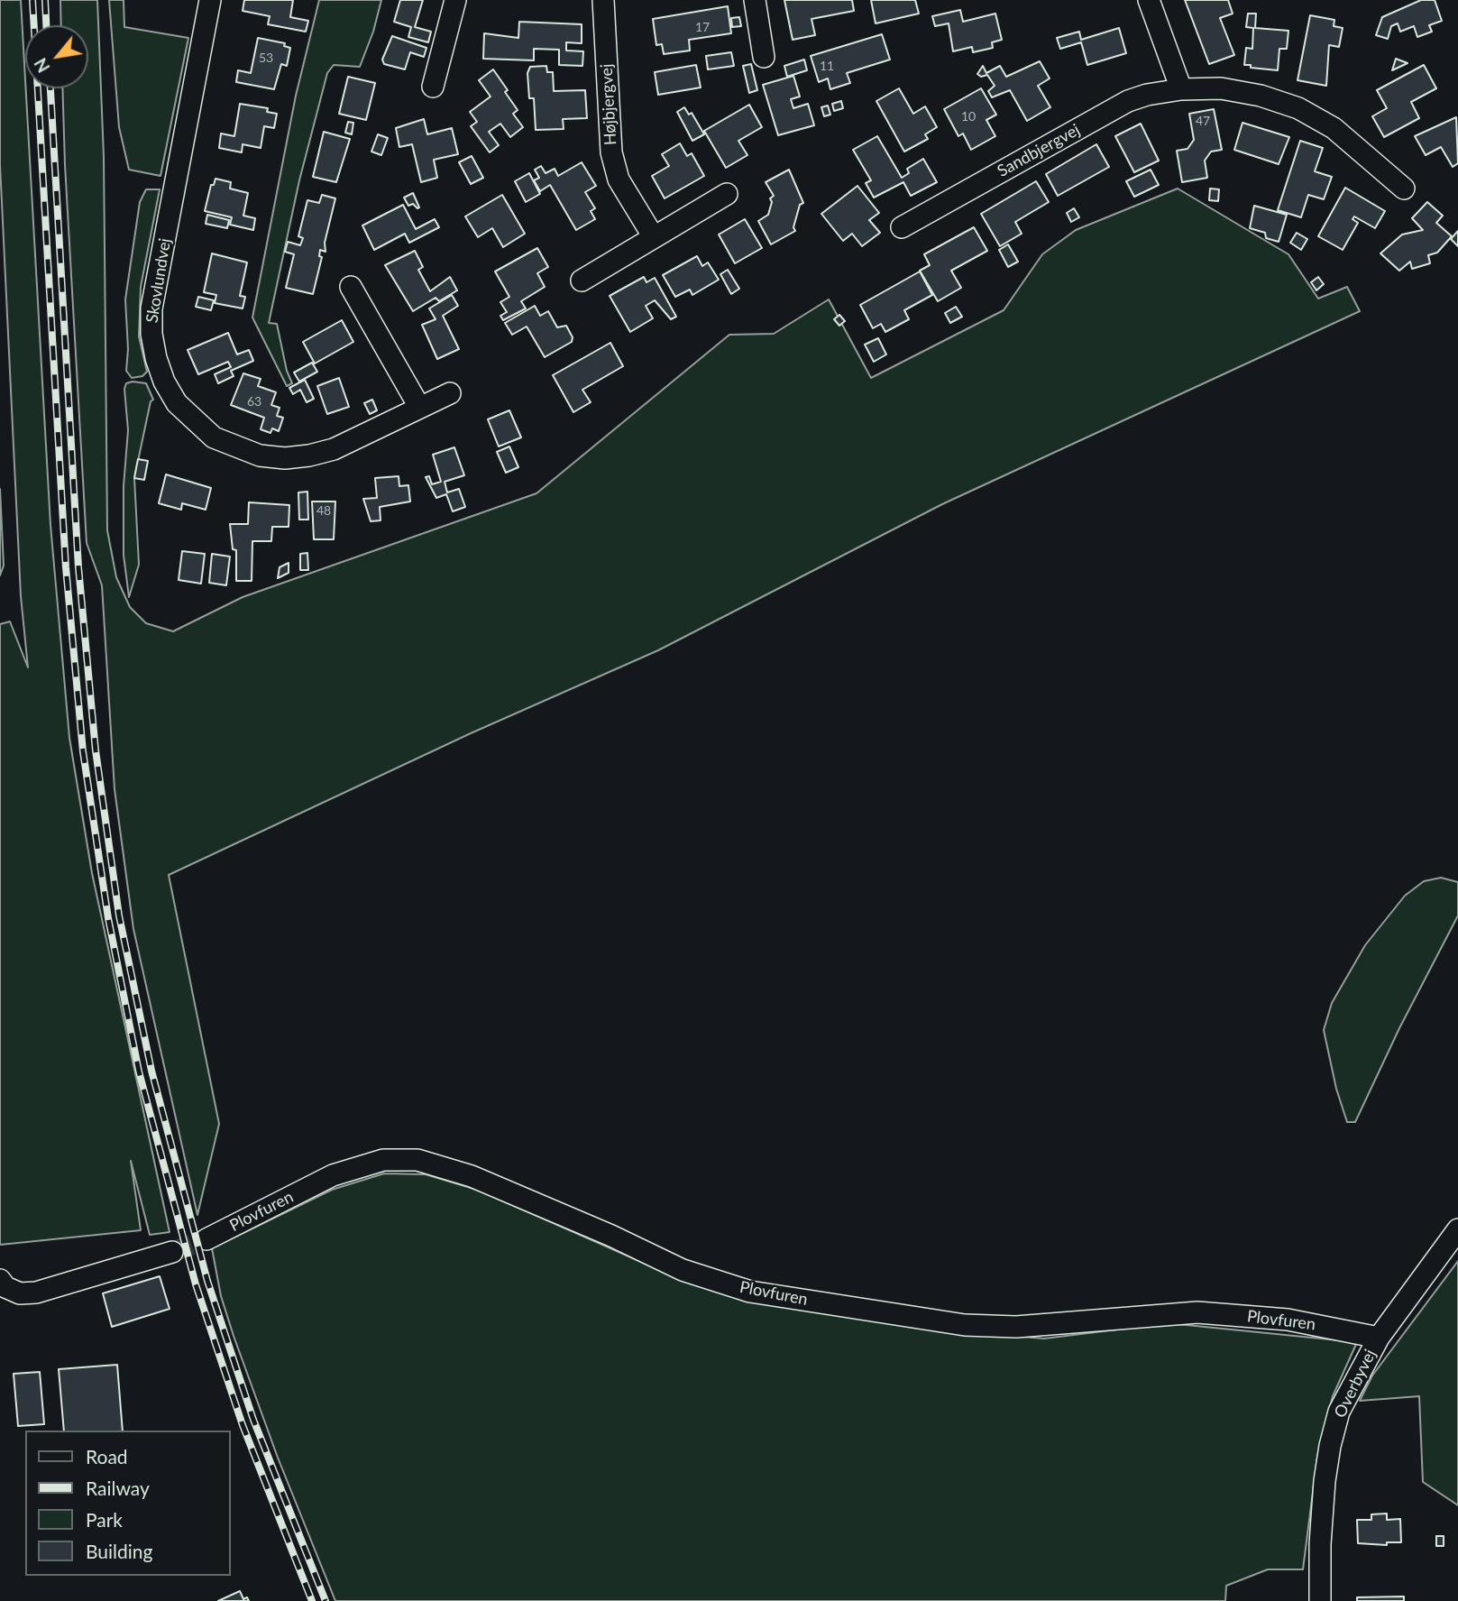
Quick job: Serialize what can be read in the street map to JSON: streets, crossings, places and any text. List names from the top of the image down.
{
  "streets": {
    "street": [
      "Højbjergvej",
      "Sandbjergvej",
      "Skovlundvej",
      "Plovfuren",
      "Overbyvej"
    ]
  },
  "crossings": [
    ["Plovfuren", "Overbyvej"]
  ],
  "house_numbers": [
    "17",
    "53",
    "11",
    "10",
    "47",
    "63",
    "48"
  ],
  "legend": [
    "Road",
    "Railway",
    "Park",
    "Building"
  ],
  "north": "bottom left"
}
